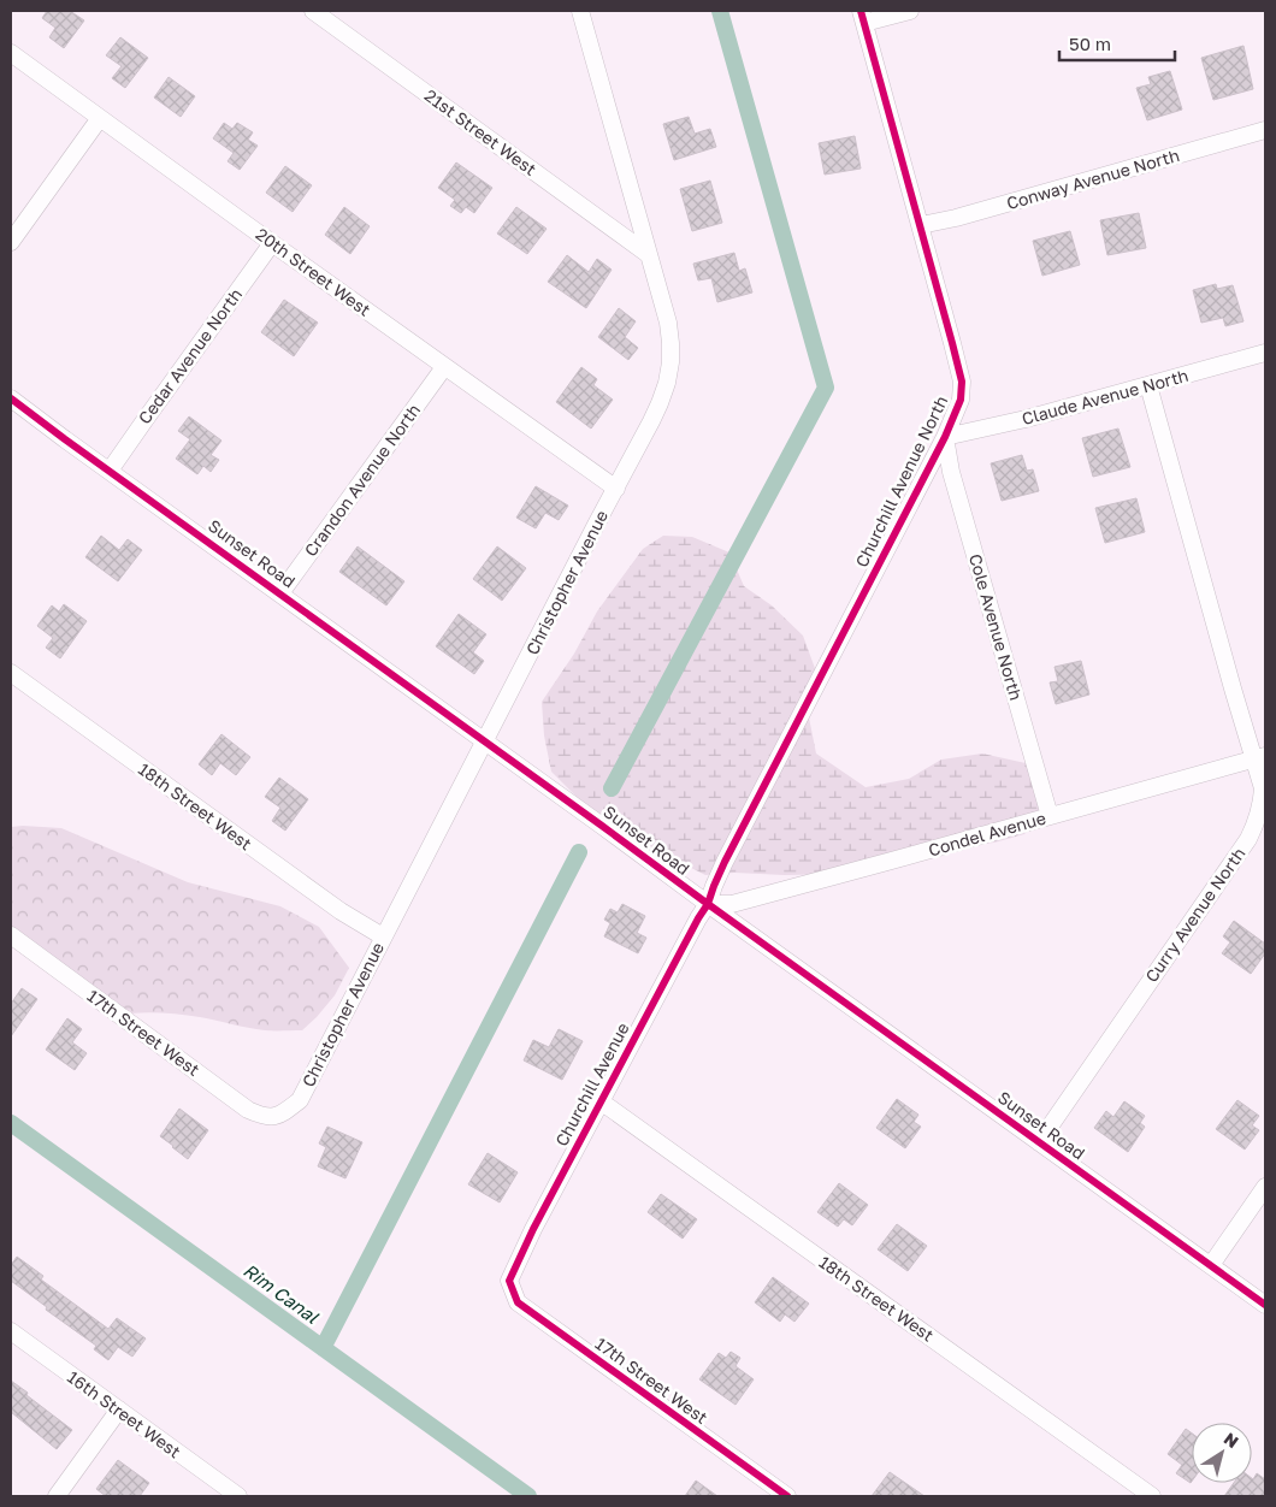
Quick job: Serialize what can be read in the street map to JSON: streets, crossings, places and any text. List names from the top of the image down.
{
  "streets": {
    "street": [
      "21st Street West",
      "Conway Avenue North",
      "20th Street West",
      "Cedar Avenue North",
      "Claude Avenue North",
      "Crandon Avenue North",
      "Churchill Avenue North",
      "Sunset Road",
      "Christopher Avenue",
      "Cole Avenue North",
      "18th Street West",
      "Condel Avenue",
      "Curry Avenue North",
      "17th Street West",
      "Churchill Avenue",
      "16th Street West"
    ]
  },
  "crossings": [
    ["21st Street West", "Christopher Avenue"],
    ["Conway Avenue North", "Churchill Avenue North"],
    ["20th Street West", "Cedar Avenue North"],
    ["20th Street West", "Crandon Avenue North"],
    ["20th Street West", "Christopher Avenue"],
    ["Cedar Avenue North", "Sunset Road"],
    ["Claude Avenue North", "Churchill Avenue North"],
    ["Claude Avenue North", "Cole Avenue North"],
    ["Claude Avenue North", "Curry Avenue North"],
    ["Crandon Avenue North", "Sunset Road"],
    ["Churchill Avenue North", "Sunset Road"],
    ["Churchill Avenue North", "Cole Avenue North"],
    ["Churchill Avenue North", "Condel Avenue"],
    ["Churchill Avenue North", "Churchill Avenue"],
    ["Sunset Road", "Christopher Avenue"],
    ["Sunset Road", "Condel Avenue"],
    ["Sunset Road", "Curry Avenue North"],
    ["Sunset Road", "Churchill Avenue"],
    ["Christopher Avenue", "18th Street West"],
    ["Christopher Avenue", "17th Street West"],
    ["Cole Avenue North", "Condel Avenue"],
    ["18th Street West", "Churchill Avenue"],
    ["Condel Avenue", "Curry Avenue North"],
    ["Condel Avenue", "Churchill Avenue"],
    ["17th Street West", "Churchill Avenue"]
  ],
  "water": ["Rim Canal"],
  "scale_bar": "50 m",
  "north": "top right"
}
